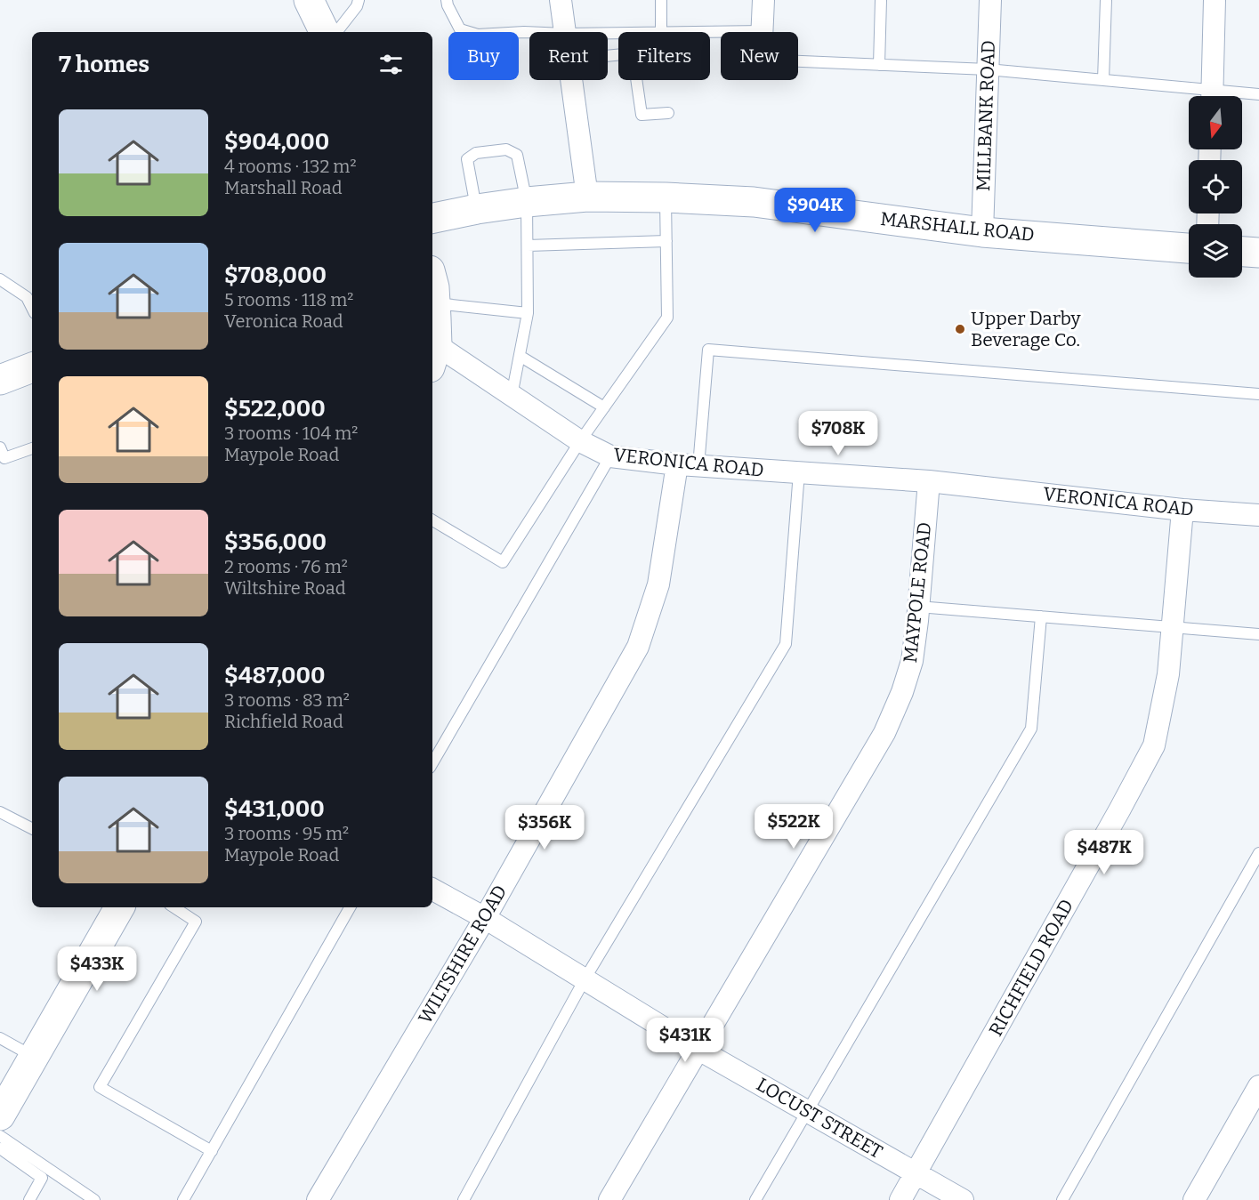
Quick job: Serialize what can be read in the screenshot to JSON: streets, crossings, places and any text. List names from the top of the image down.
{
  "streets": {
    "main road": ["MARSHALL ROAD"],
    "street": [
      "MILLBANK ROAD",
      "VERONICA ROAD",
      "MAYPOLE ROAD",
      "WILTSHIRE ROAD",
      "RICHFIELD ROAD",
      "LOCUST STREET"
    ]
  },
  "crossings": [
    ["MILLBANK ROAD", "MARSHALL ROAD"],
    ["VERONICA ROAD", "MAYPOLE ROAD"],
    ["VERONICA ROAD", "WILTSHIRE ROAD"],
    ["VERONICA ROAD", "RICHFIELD ROAD"],
    ["MAYPOLE ROAD", "LOCUST STREET"],
    ["WILTSHIRE ROAD", "LOCUST STREET"],
    ["RICHFIELD ROAD", "LOCUST STREET"]
  ],
  "places": ["Upper Darby Beverage Co."],
  "north": "bottom",
  "page": {
    "chip": [
      "Buy",
      "Rent",
      "Filters",
      "New"
    ],
    "heading": "7 homes",
    "list": [
      {
        "name": "$904,000",
        "note": "4 rooms · 132 m² · Marshall Road"
      },
      {
        "name": "$708,000",
        "note": "5 rooms · 118 m² · Veronica Road"
      },
      {
        "name": "$522,000",
        "note": "3 rooms · 104 m² · Maypole Road"
      },
      {
        "name": "$356,000",
        "note": "2 rooms · 76 m² · Wiltshire Road"
      },
      {
        "name": "$487,000",
        "note": "3 rooms · 83 m² · Richfield Road"
      },
      {
        "name": "$431,000",
        "note": "3 rooms · 95 m² · Maypole Road"
      }
    ],
    "price": [
      "$904K",
      "$708K",
      "$522K",
      "$356K",
      "$487K",
      "$433K",
      "$431K"
    ]
  }
}
